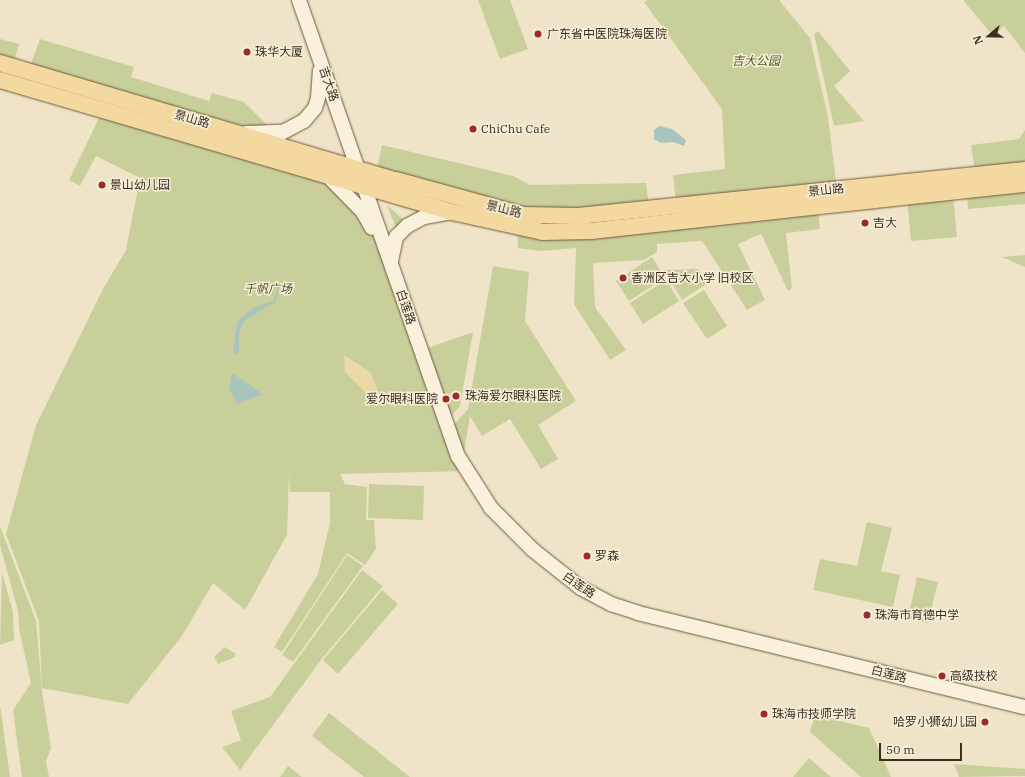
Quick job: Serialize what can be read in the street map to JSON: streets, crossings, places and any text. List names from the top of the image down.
{
  "streets": {
    "main road": ["吉大路", "景山路", "白莲路"]
  },
  "crossings": [
    ["吉大路", "景山路"],
    ["吉大路", "白莲路"],
    ["景山路", "白莲路"]
  ],
  "parks": ["吉大公园", "千帆广场"],
  "places": [
    "广东省中医院珠海医院",
    "珠华大厦",
    "ChiChu Cafe",
    "景山幼儿园",
    "吉大",
    "香洲区吉大小学 旧校区",
    "珠海爱尔眼科医院",
    "爱尔眼科医院",
    "罗森",
    "珠海市育德中学",
    "高级技校",
    "珠海市技师学院",
    "哈罗小狮幼儿园"
  ],
  "scale_bar": "50 m",
  "north": "left"
}
